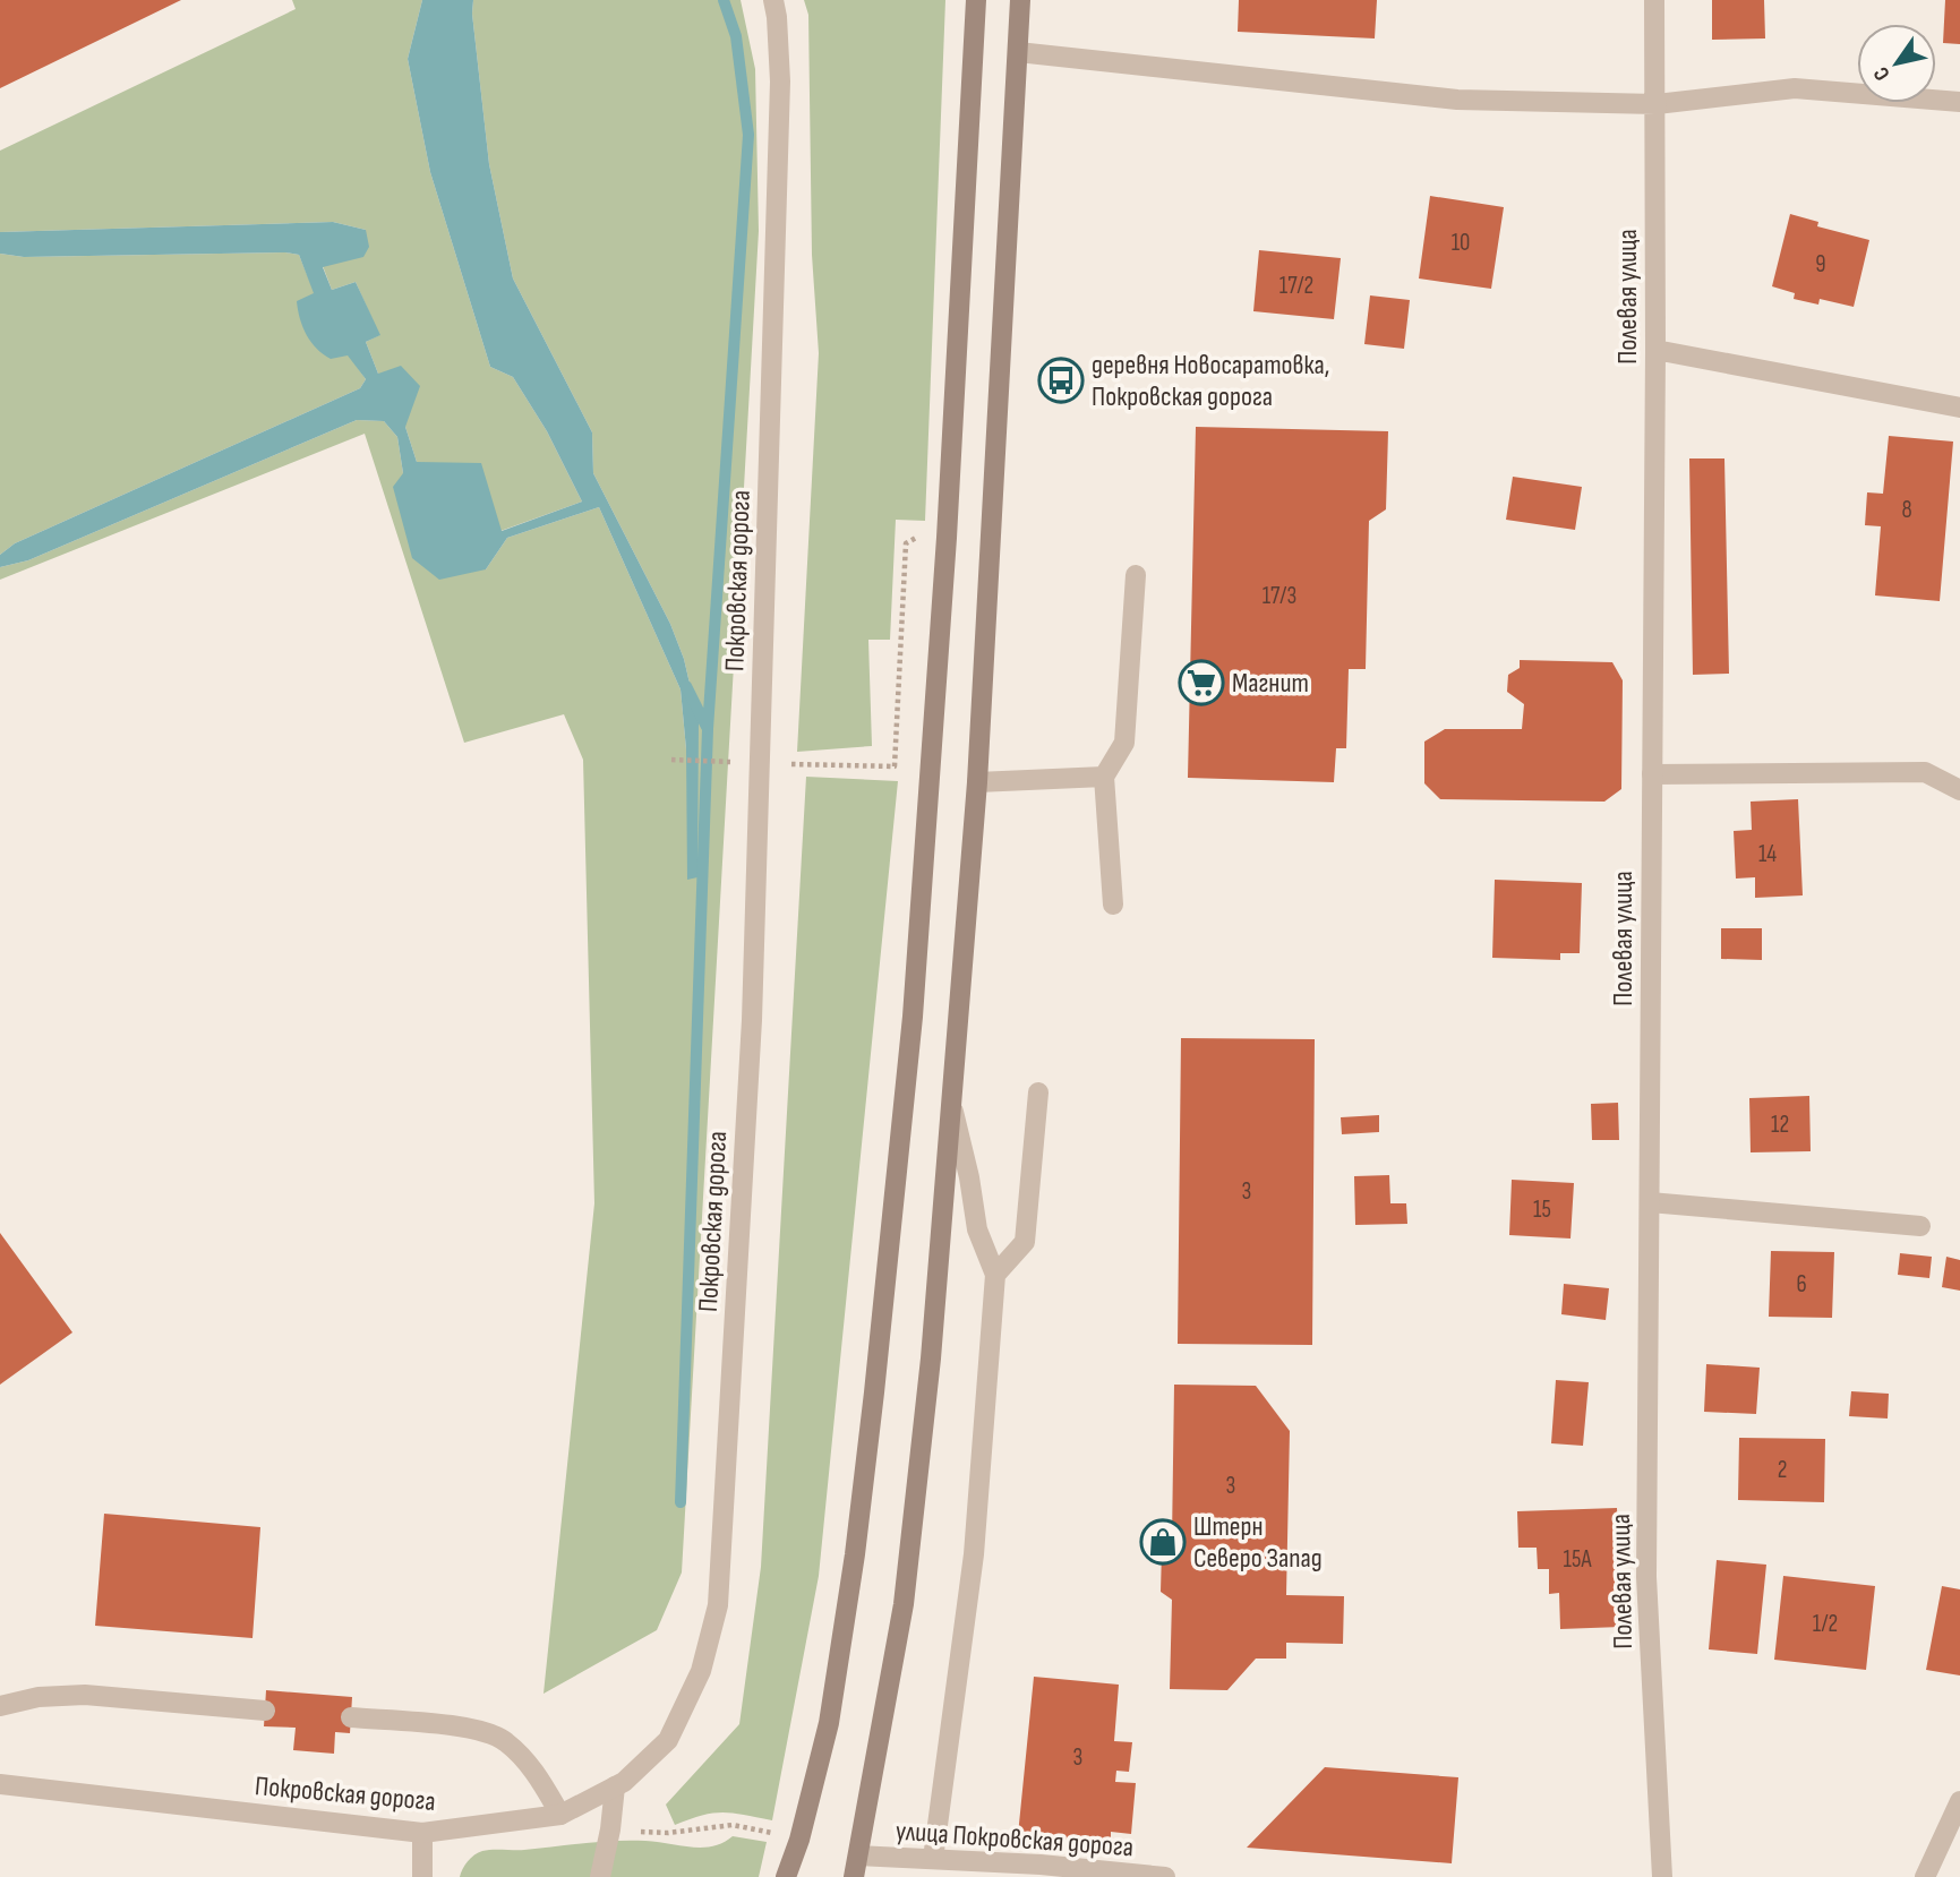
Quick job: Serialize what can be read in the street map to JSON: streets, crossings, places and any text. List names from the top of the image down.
{
  "streets": {
    "street": ["Полевая улица", "Покровская дорога", "улица Покровская дорога"]
  },
  "places": {
    "bus stop": ["деревня Новосаратовка, Покровская дорога"],
    "supermarket": ["Магнит"],
    "shop": ["Штерн Северо Запад"]
  },
  "house_numbers": [
    "10",
    "9",
    "17/2",
    "8",
    "17/3",
    "14",
    "12",
    "3",
    "15",
    "6",
    "2",
    "3",
    "15А",
    "1/2",
    "3"
  ],
  "north": "bottom left"
}
